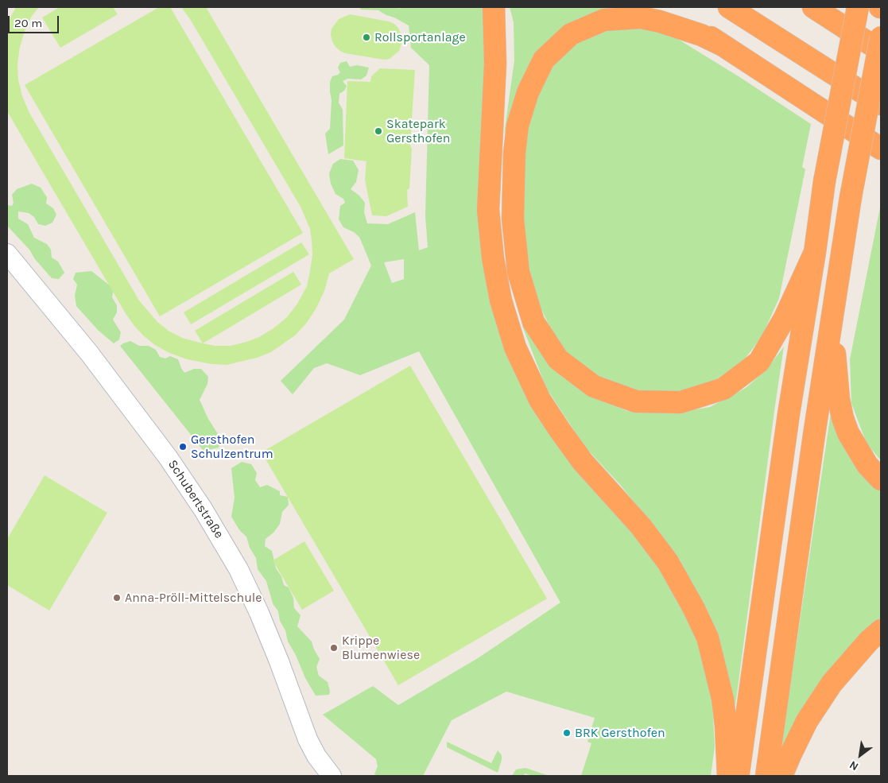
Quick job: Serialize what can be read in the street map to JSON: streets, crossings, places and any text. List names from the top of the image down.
{
  "streets": {
    "street": ["Schubertstraße"]
  },
  "places": [
    "Rollsportanlage",
    "Skatepark Gersthofen",
    "Gersthofen Schulzentrum",
    "Anna-Pröll-Mittelschule",
    "Krippe Blumenwiese",
    "BRK Gersthofen"
  ],
  "scale_bar": "20 m",
  "north": "bottom left"
}
